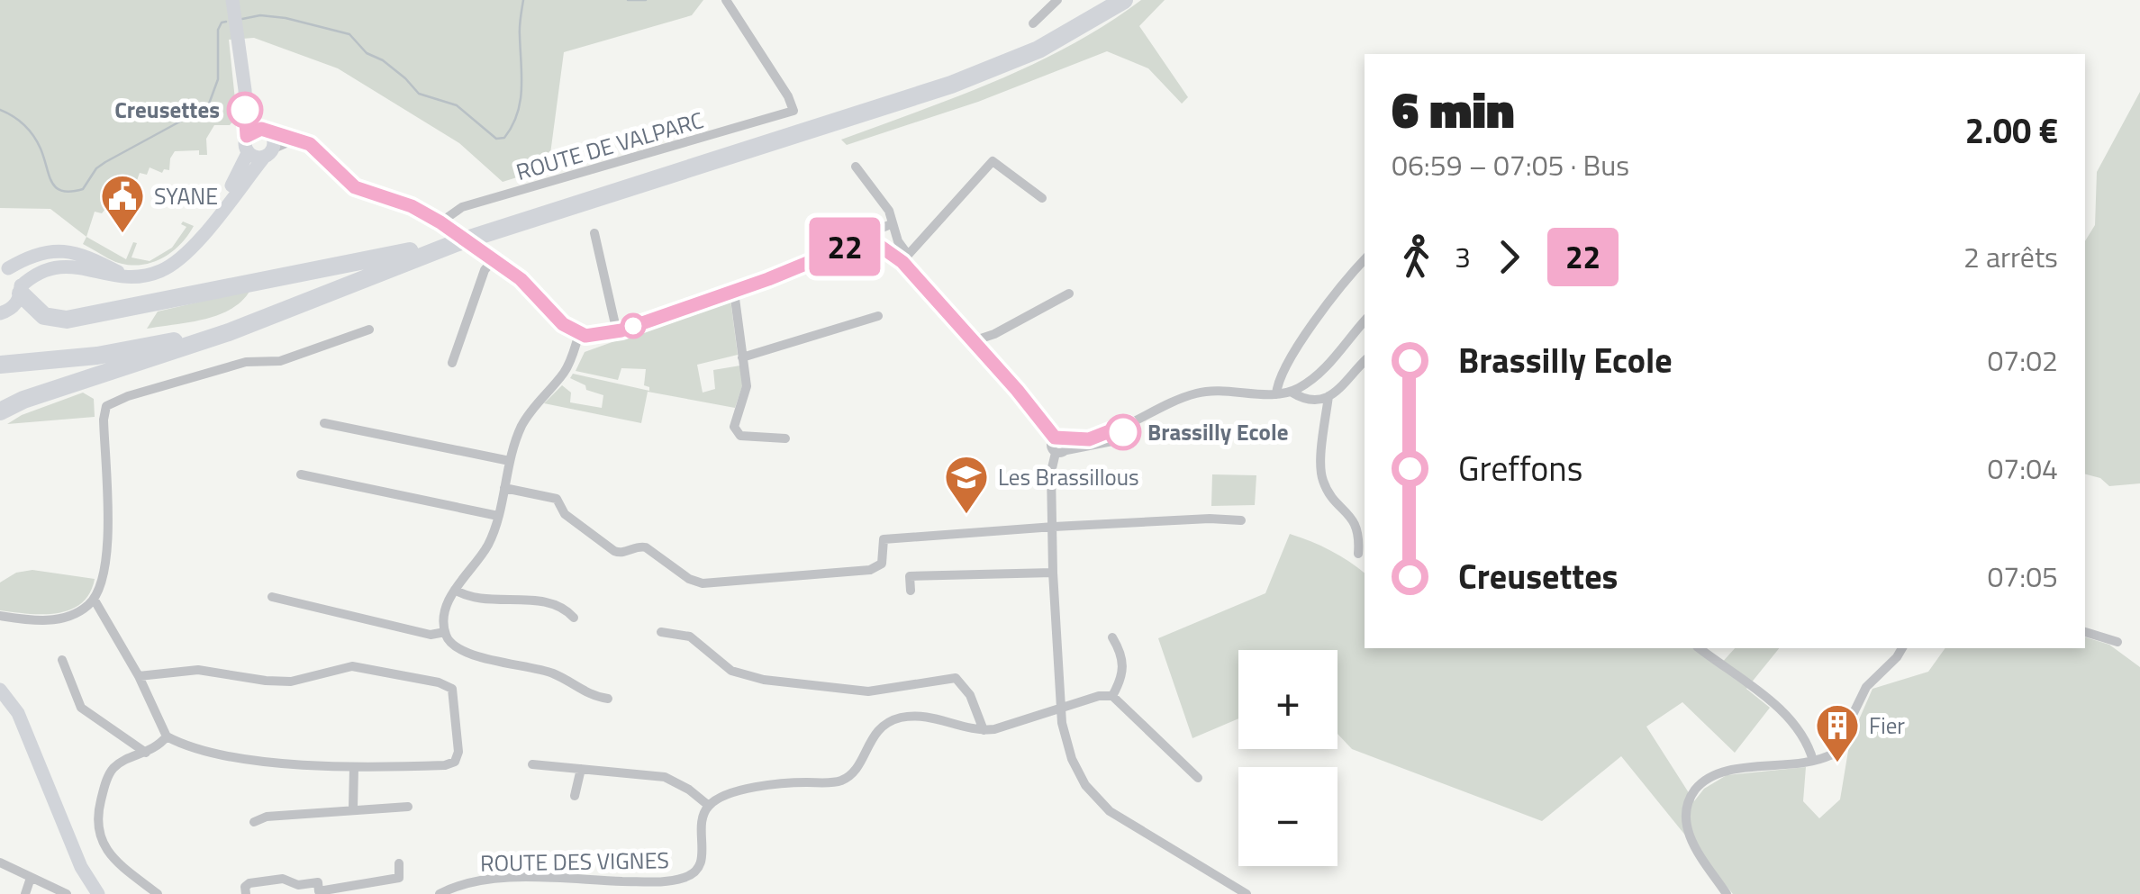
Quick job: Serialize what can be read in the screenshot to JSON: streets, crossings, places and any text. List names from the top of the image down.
{
  "streets": {
    "street": ["ROUTE DE VALPARC", "ROUTE DES VIGNES"]
  },
  "places": {
    "other": ["Creusettes", "Brassilly Ecole"],
    "public building": ["SYANE"],
    "school or university": ["Les Brassillous"],
    "building": ["Fier"]
  },
  "lines": ["bus line 22"],
  "page": {
    "on_map": "22",
    "heading": ["6 min", "06:59 – 07:05 · Bus", "2.00 €"],
    "legs": ["3", "22", "2 arrêts"],
    "list": [
      {
        "name": "Brassilly Ecole",
        "value": "07:02"
      },
      {
        "name": "Greffons",
        "value": "07:04"
      },
      {
        "name": "Creusettes",
        "value": "07:05"
      }
    ],
    "map_buttons": ["+", "−"]
  }
}
